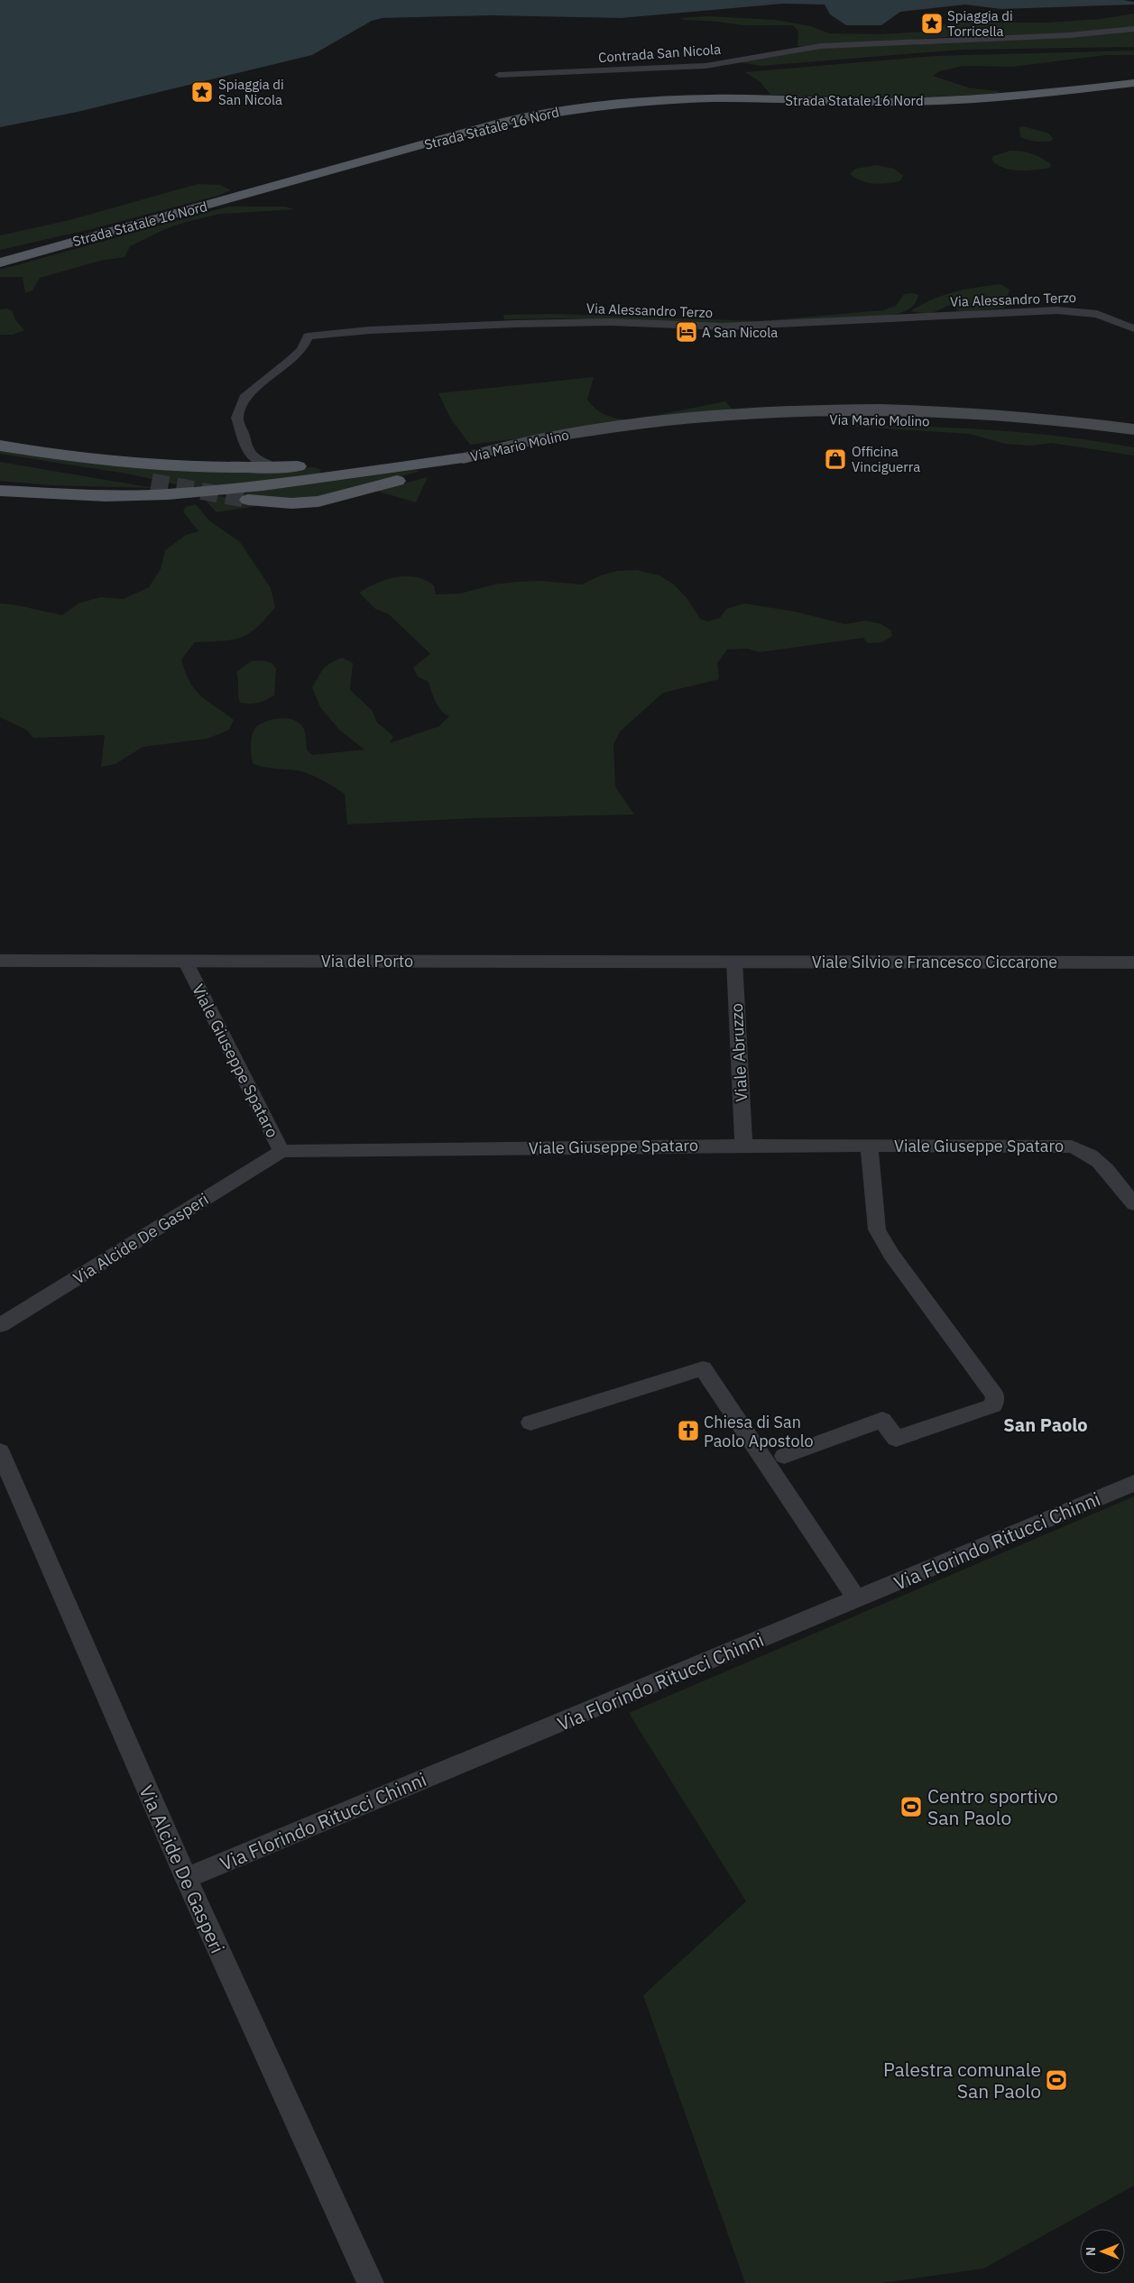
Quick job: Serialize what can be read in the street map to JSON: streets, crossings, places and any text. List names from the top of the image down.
{
  "streets": {
    "main road": ["Strada Statale 16 Nord", "Via Mario Molino"],
    "street": [
      "Contrada San Nicola",
      "Via Alessandro Terzo",
      "Via del Porto",
      "Viale Silvio e Francesco Ciccarone",
      "Viale Abruzzo",
      "Viale Giuseppe Spataro",
      "Via Alcide De Gasperi",
      "Via Florindo Ritucci Chinni"
    ]
  },
  "crossings": [
    ["Via del Porto", "Viale Silvio e Francesco Ciccarone"],
    ["Via del Porto", "Viale Abruzzo"],
    ["Via del Porto", "Viale Giuseppe Spataro"],
    ["Viale Silvio e Francesco Ciccarone", "Viale Abruzzo"],
    ["Viale Abruzzo", "Viale Giuseppe Spataro"],
    ["Viale Giuseppe Spataro", "Via Alcide De Gasperi"],
    ["Via Alcide De Gasperi", "Via Florindo Ritucci Chinni"]
  ],
  "districts": ["San Paolo"],
  "places": {
    "place": ["Spiaggia di Torricella", "Spiaggia di San Nicola"],
    "hotel": ["A San Nicola"],
    "shop": ["Officina Vinciguerra"],
    "church": ["Chiesa di San Paolo Apostolo"],
    "sports": ["Centro sportivo San Paolo", "Palestra comunale San Paolo"]
  },
  "north": "left"
}
